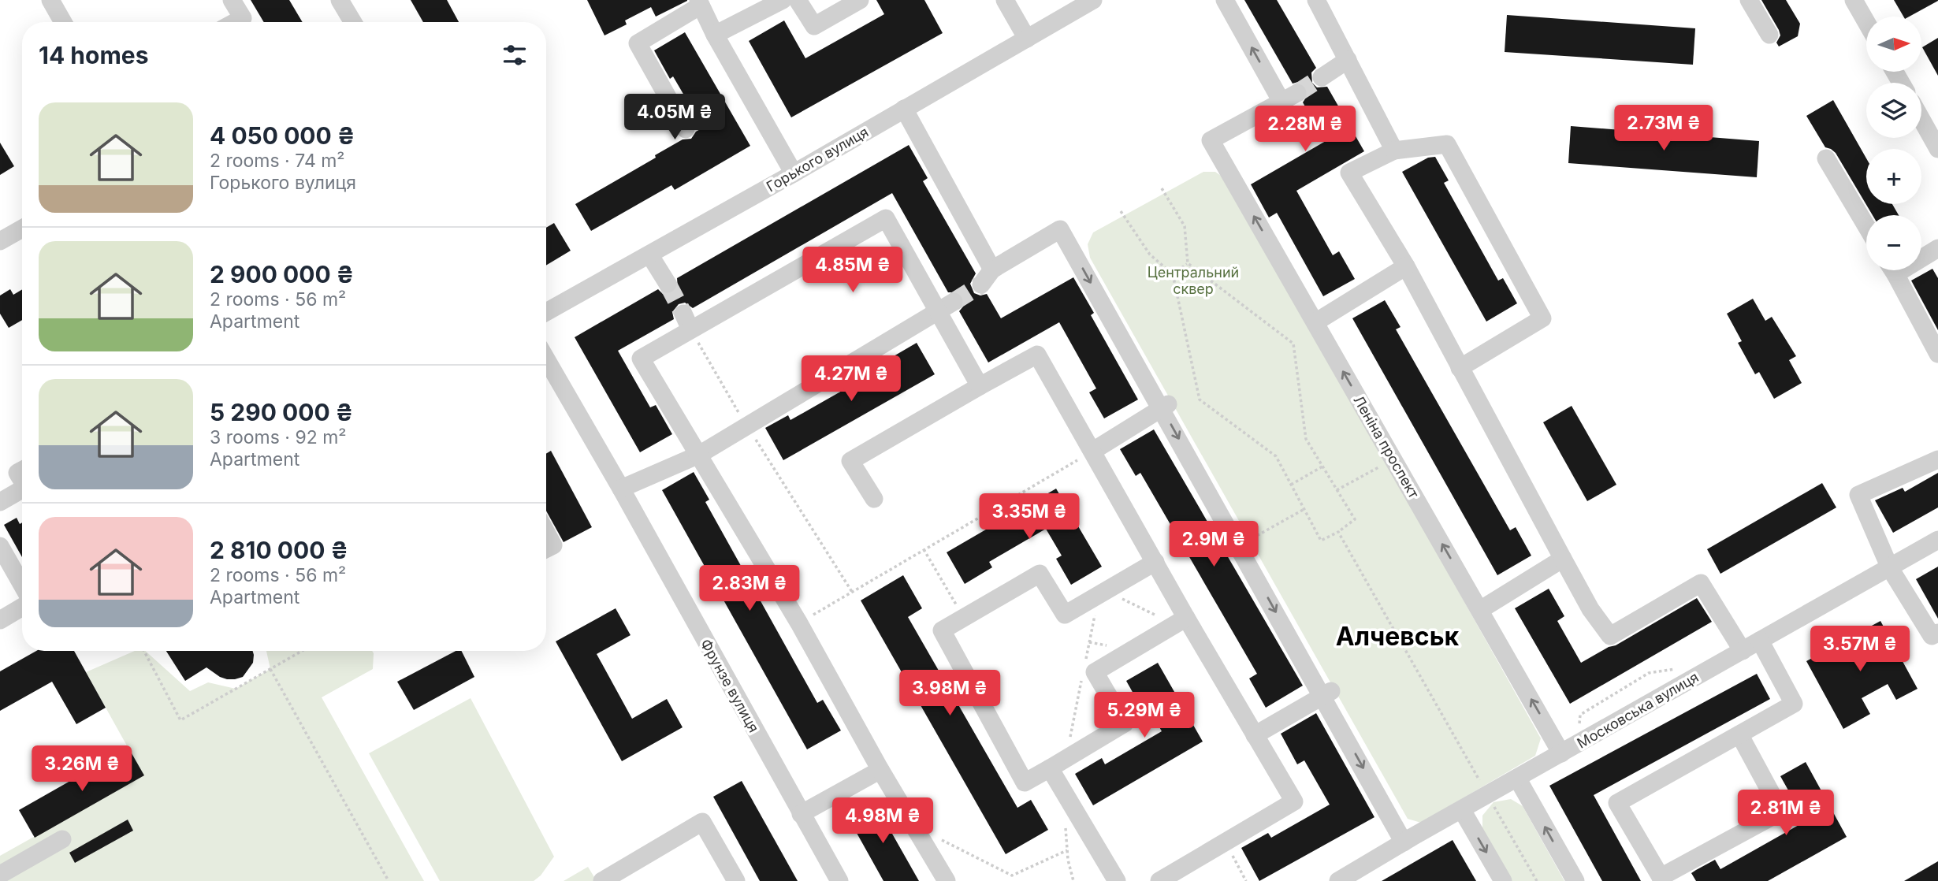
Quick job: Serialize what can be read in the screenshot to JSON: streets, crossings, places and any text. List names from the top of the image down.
{
  "streets": {
    "street": [
      "Горького вулиця",
      "Леніна проспект",
      "Фрунзе вулиця",
      "Московська вулиця"
    ]
  },
  "crossings": [
    ["Леніна проспект", "Московська вулиця"]
  ],
  "districts": ["Алчевськ"],
  "parks": ["Центральний сквер"],
  "north": "right",
  "page": {
    "map_buttons": ["+", "−"],
    "heading": "14 homes",
    "list": [
      {
        "name": "4 050 000 ₴",
        "note": "2 rooms · 74 m² · Горького вулиця"
      },
      {
        "name": "2 900 000 ₴",
        "note": "2 rooms · 56 m² · Apartment"
      },
      {
        "name": "5 290 000 ₴",
        "note": "3 rooms · 92 m² · Apartment"
      },
      {
        "name": "2 810 000 ₴",
        "note": "2 rooms · 56 m² · Apartment"
      }
    ],
    "price": [
      "4.05M ₴",
      "2.73M ₴",
      "2.28M ₴",
      "4.85M ₴",
      "4.27M ₴",
      "3.35M ₴",
      "2.9M ₴",
      "2.83M ₴",
      "3.57M ₴",
      "3.98M ₴",
      "5.29M ₴",
      "3.26M ₴",
      "2.81M ₴",
      "4.98M ₴"
    ]
  }
}
